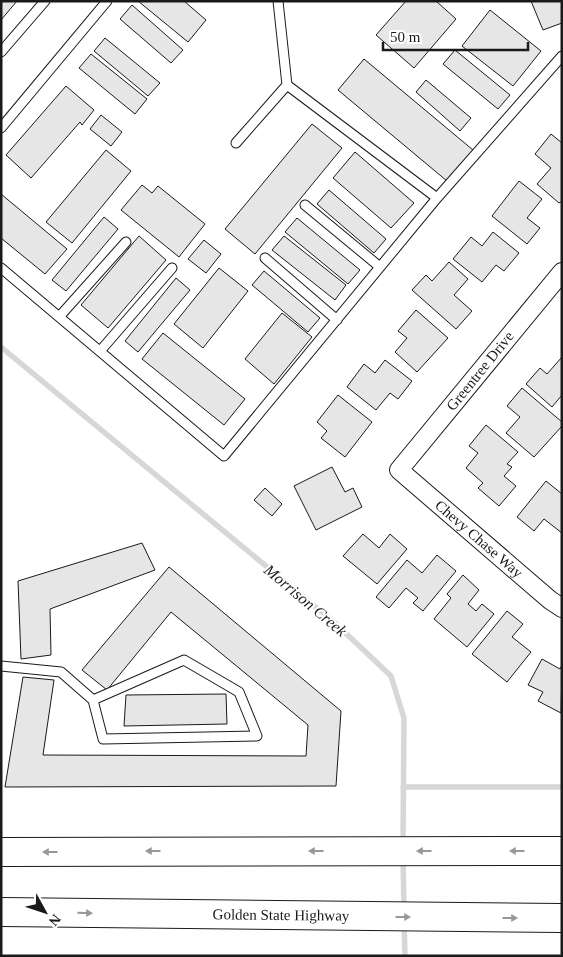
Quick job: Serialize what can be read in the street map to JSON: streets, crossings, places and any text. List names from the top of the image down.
{
  "streets": {
    "highway": ["Golden State Highway"],
    "street": ["Greentree Drive", "Chevy Chase Way"]
  },
  "crossings": [
    ["Greentree Drive", "Chevy Chase Way"]
  ],
  "water": ["Morrison Creek"],
  "scale_bar": "50 m",
  "north": "bottom right"
}
